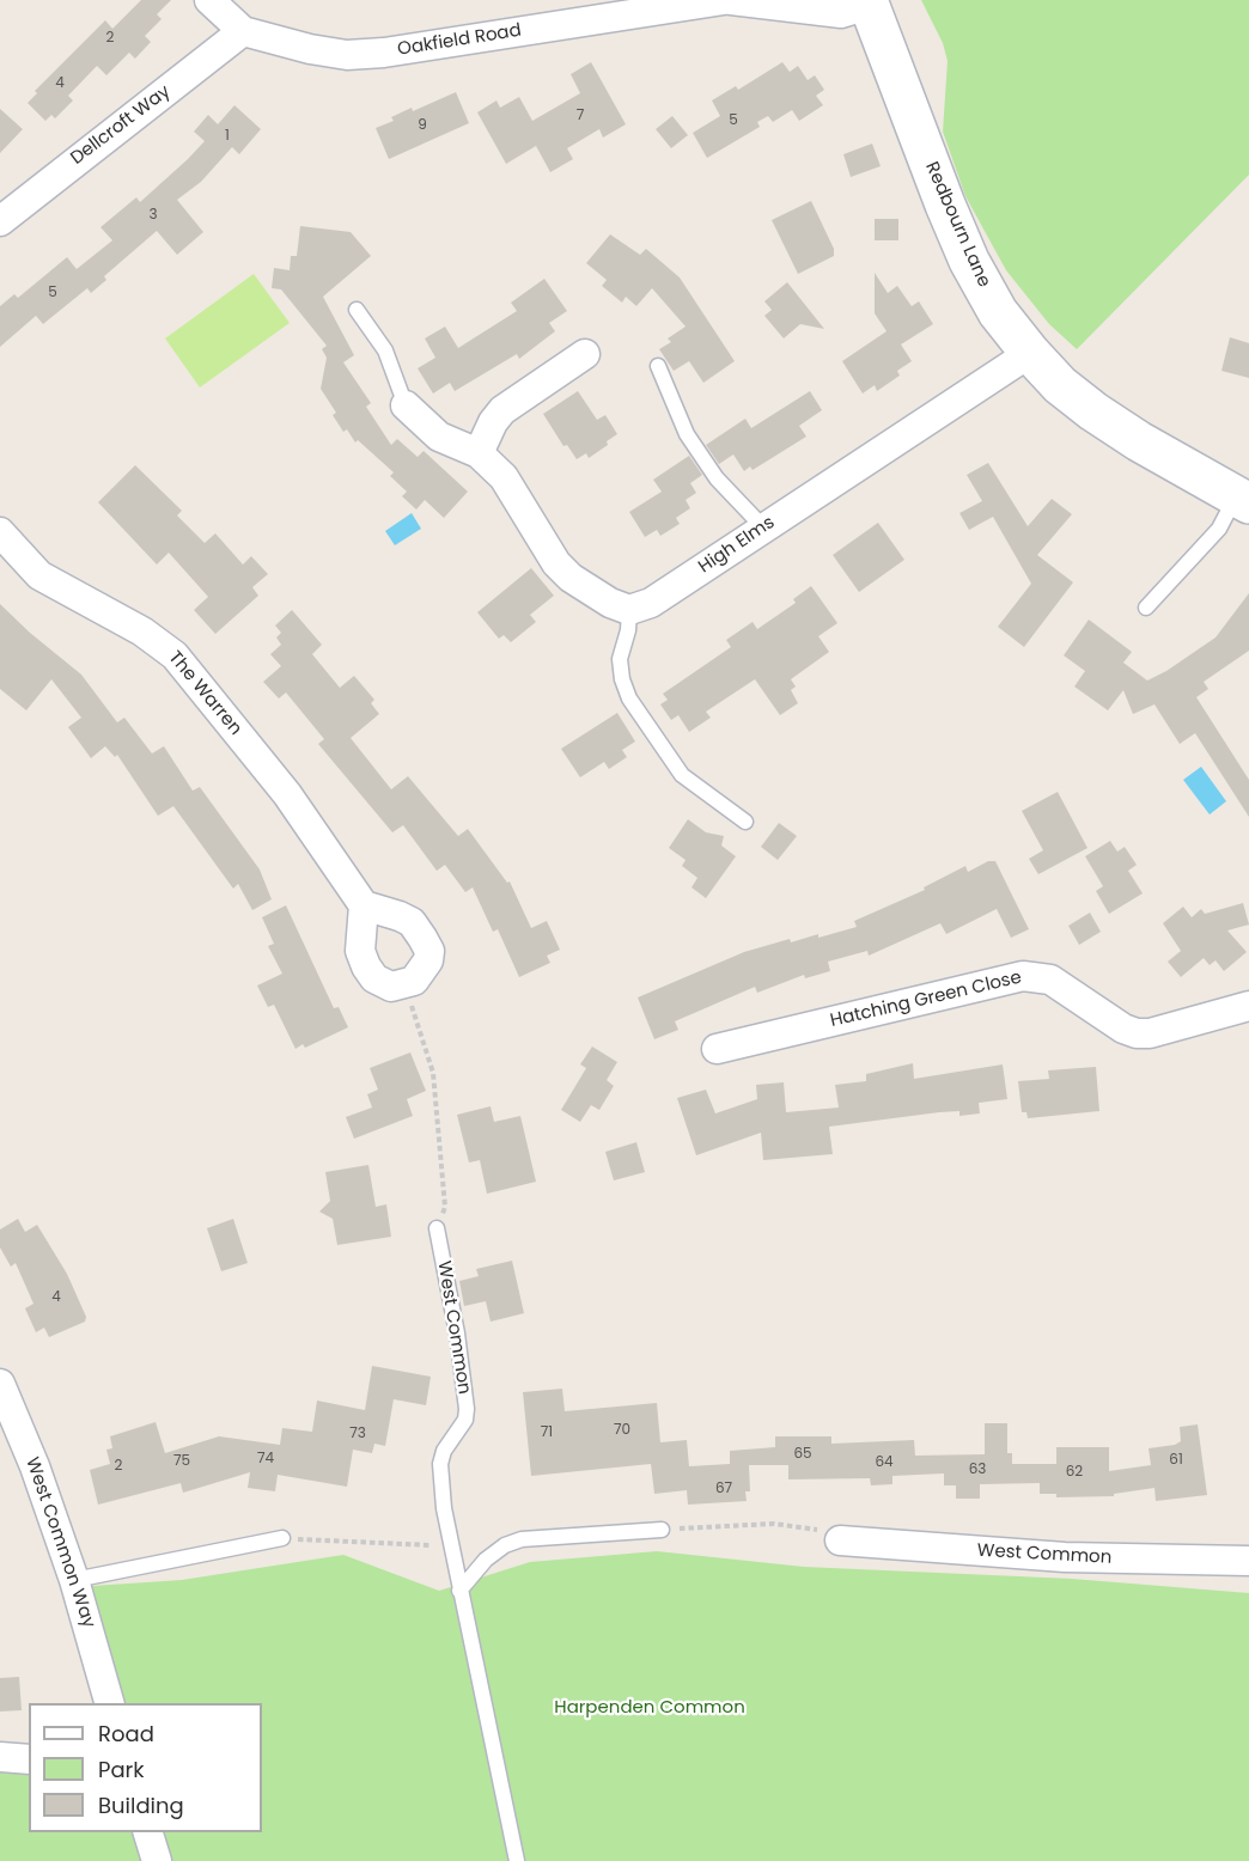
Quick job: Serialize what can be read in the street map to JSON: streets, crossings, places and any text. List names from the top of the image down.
{
  "streets": {
    "main road": ["Redbourn Lane"],
    "street": [
      "Oakfield Road",
      "Dellcroft Way",
      "High Elms",
      "The Warren",
      "Hatching Green Close",
      "West Common",
      "West Common Way"
    ]
  },
  "crossings": [
    ["Oakfield Road", "Dellcroft Way"],
    ["Redbourn Lane", "High Elms"]
  ],
  "parks": ["Harpenden Common"],
  "house_numbers": [
    "2",
    "4",
    "7",
    "5",
    "9",
    "1",
    "3",
    "5",
    "4",
    "70",
    "71",
    "73",
    "65",
    "74",
    "61",
    "75",
    "64",
    "2",
    "63",
    "62",
    "67"
  ],
  "legend": ["Road", "Park", "Building"]
}
